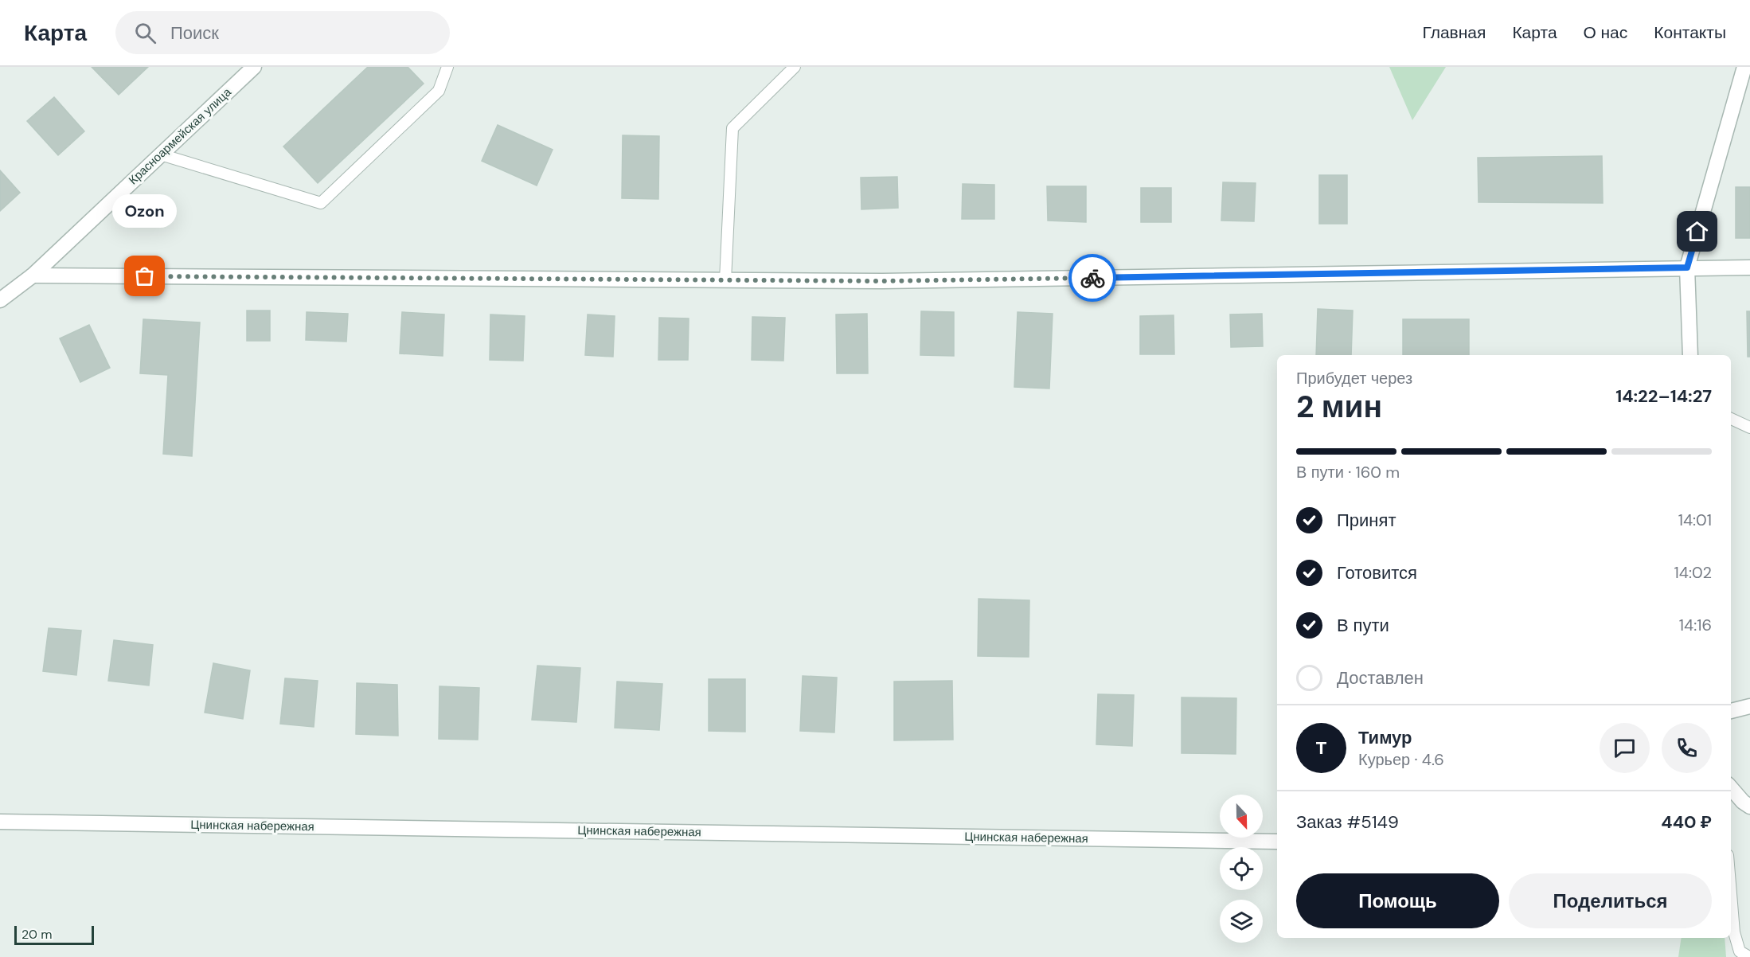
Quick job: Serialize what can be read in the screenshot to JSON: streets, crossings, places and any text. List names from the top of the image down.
{
  "streets": {
    "street": ["Красноармейская улица", "Цнинская набережная"]
  },
  "places": ["Ozon"],
  "scale_bar": "20 m",
  "north": "bottom",
  "page": {
    "header": "Карта",
    "search": "Поиск",
    "nav": [
      "Главная",
      "Карта",
      "О нас",
      "Контакты"
    ],
    "bubble": "Ozon",
    "heading": ["2 мин", "Прибудет через", "14:22–14:27"],
    "panel": [
      "Тимур",
      "Курьер · 4.6",
      "Заказ #5149",
      "440 ₽"
    ],
    "bar": "В пути · 160 m",
    "list": [
      ["Принят", "14:01"],
      ["Готовится", "14:02"],
      ["В пути", "14:16"],
      "Доставлен"
    ],
    "round": "Т",
    "buttons": ["Помощь", "Поделиться"],
    "scale": "20 m"
  }
}
